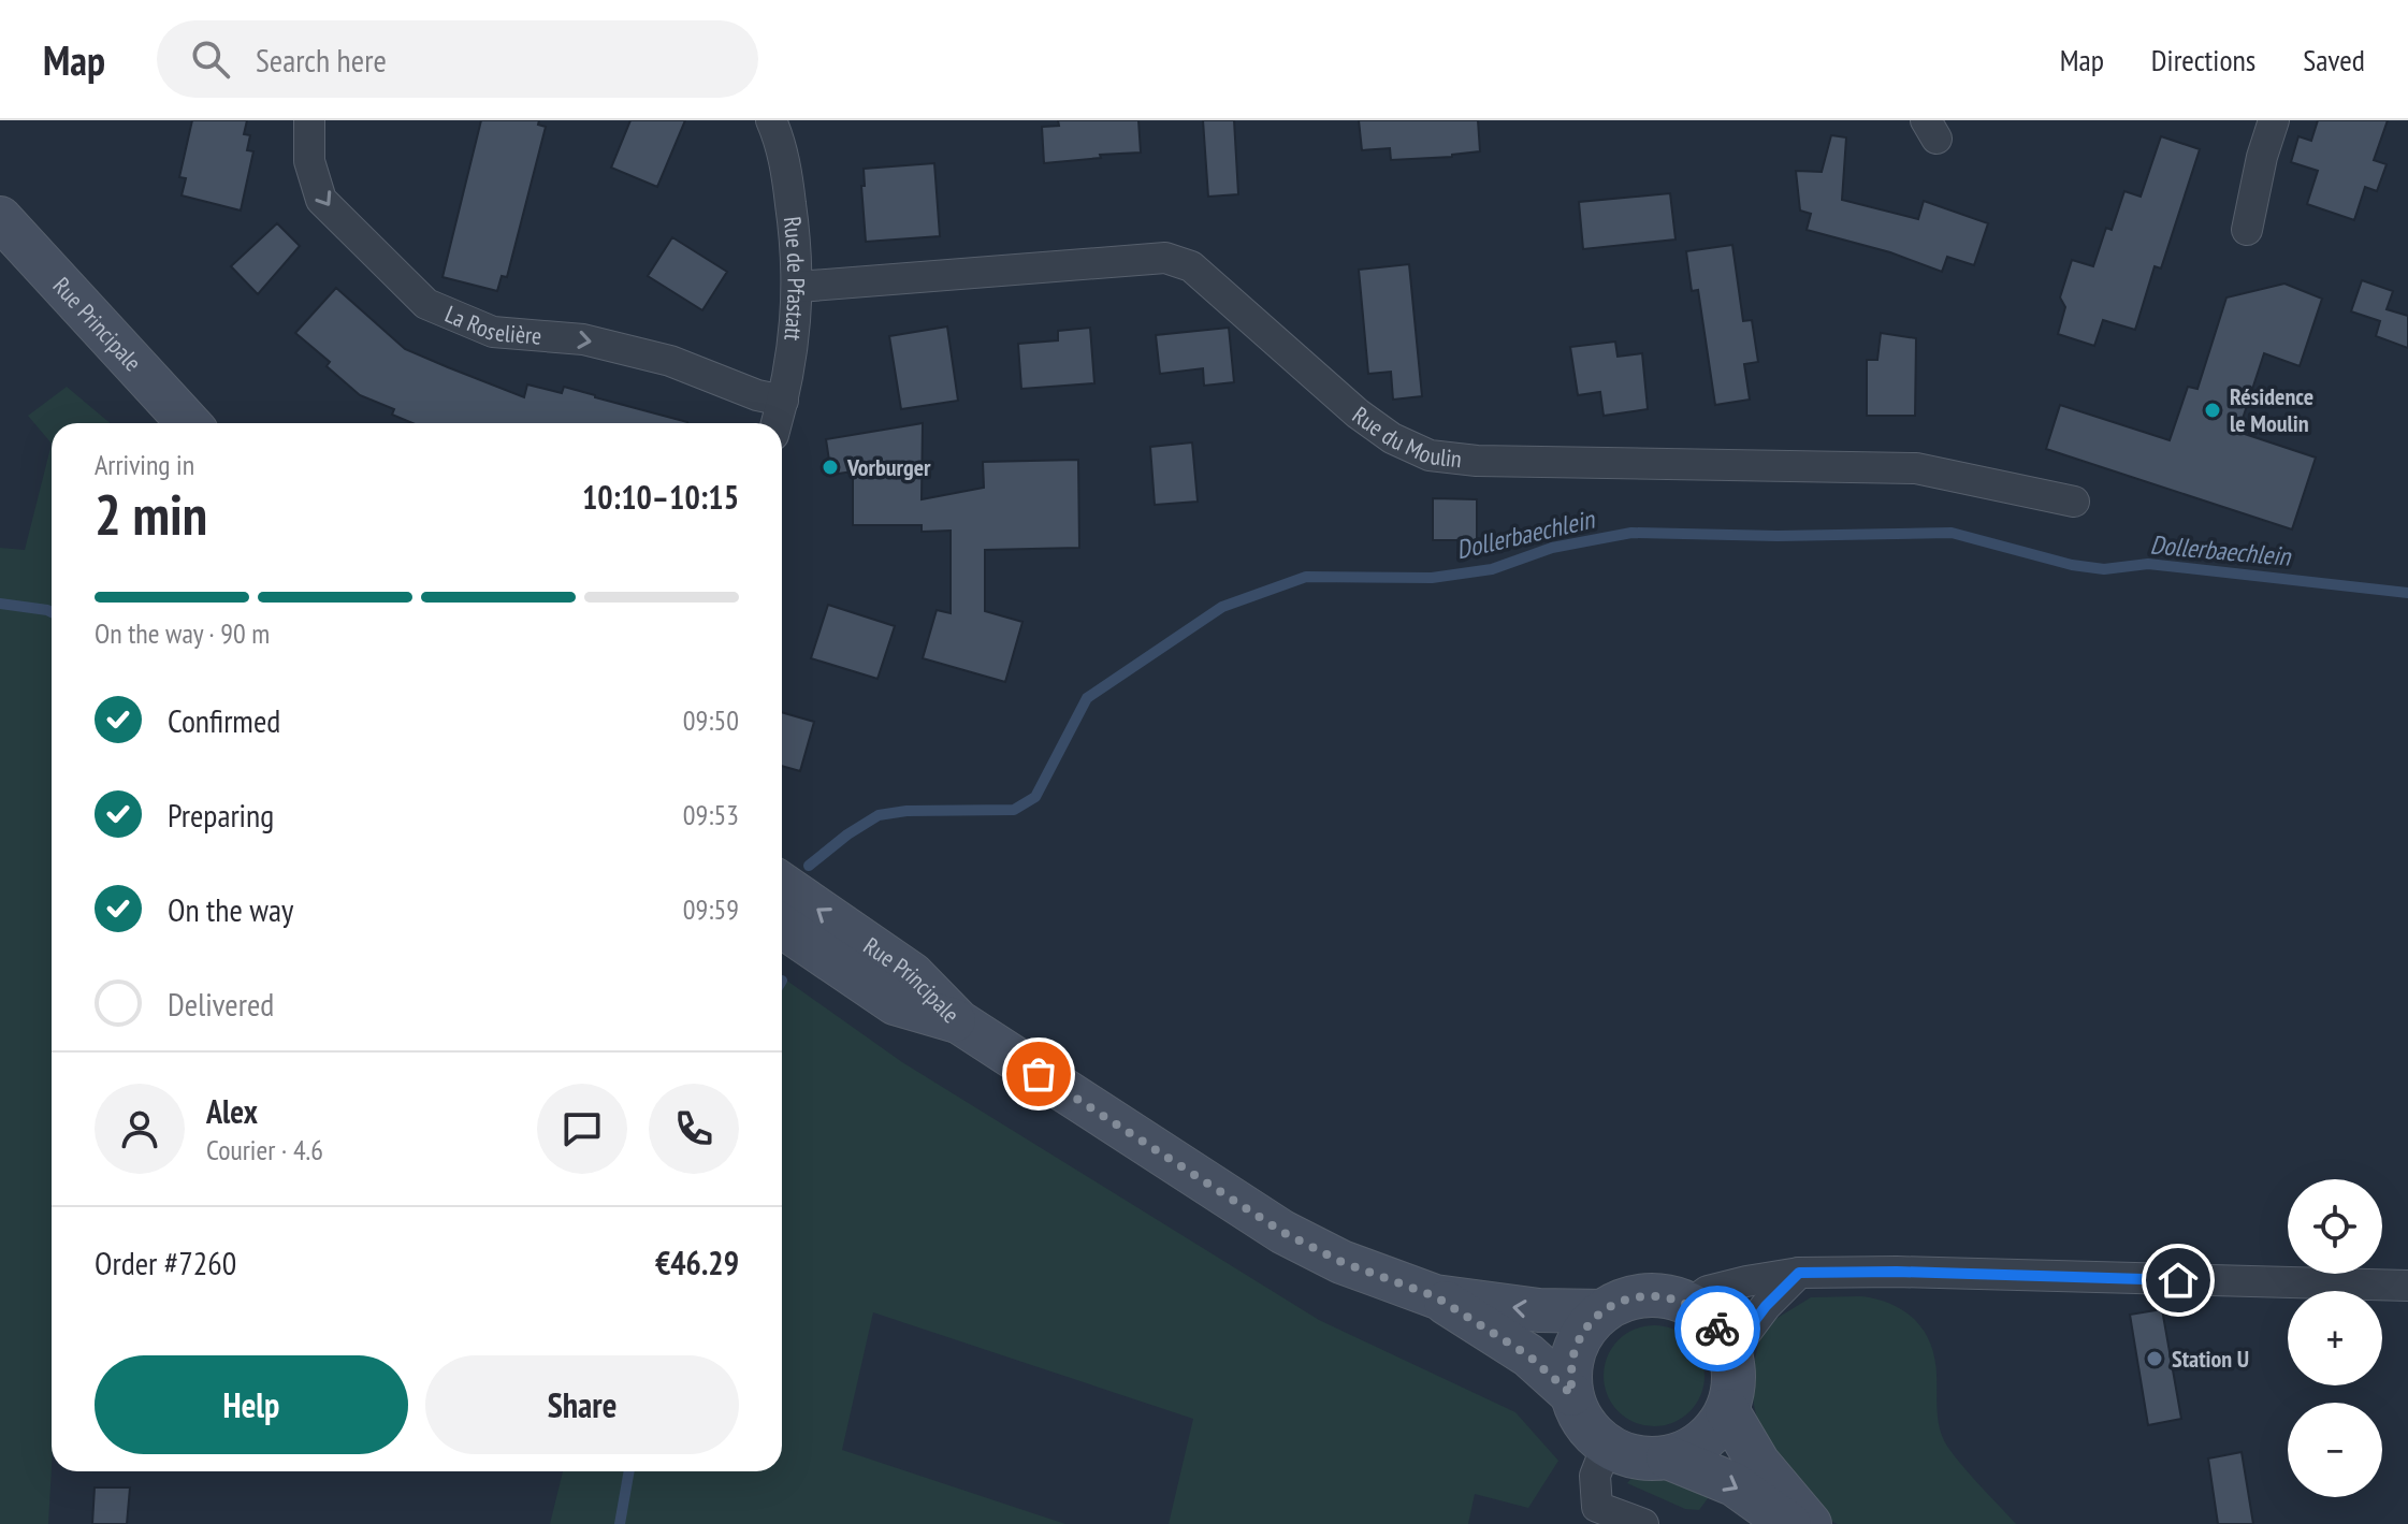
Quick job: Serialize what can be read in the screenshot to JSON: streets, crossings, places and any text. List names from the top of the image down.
{
  "streets": {
    "main road": ["Rue Principale"],
    "street": ["Rue de Pfastatt", "La Roselière", "Rue du Moulin"]
  },
  "crossings": [
    ["Rue de Pfastatt", "La Roselière"],
    ["Rue de Pfastatt", "Rue du Moulin"]
  ],
  "one_way": ["La Roselière"],
  "water": ["Dollerbaechlein"],
  "places": ["Résidence le Moulin", "Vorburger", "Station U"],
  "page": {
    "header": "Map",
    "search": "Search here",
    "nav": ["Map", "Directions", "Saved"],
    "heading": ["2 min", "Arriving in", "10:10–10:15"],
    "panel": [
      "Alex",
      "Courier · 4.6",
      "Order #7260",
      "€46.29"
    ],
    "bar": "On the way · 90 m",
    "list": [
      ["Confirmed", "09:50"],
      ["Preparing", "09:53"],
      ["On the way", "09:59"],
      "Delivered"
    ],
    "map_buttons": ["+", "−"],
    "buttons": ["Help", "Share"]
  }
}
